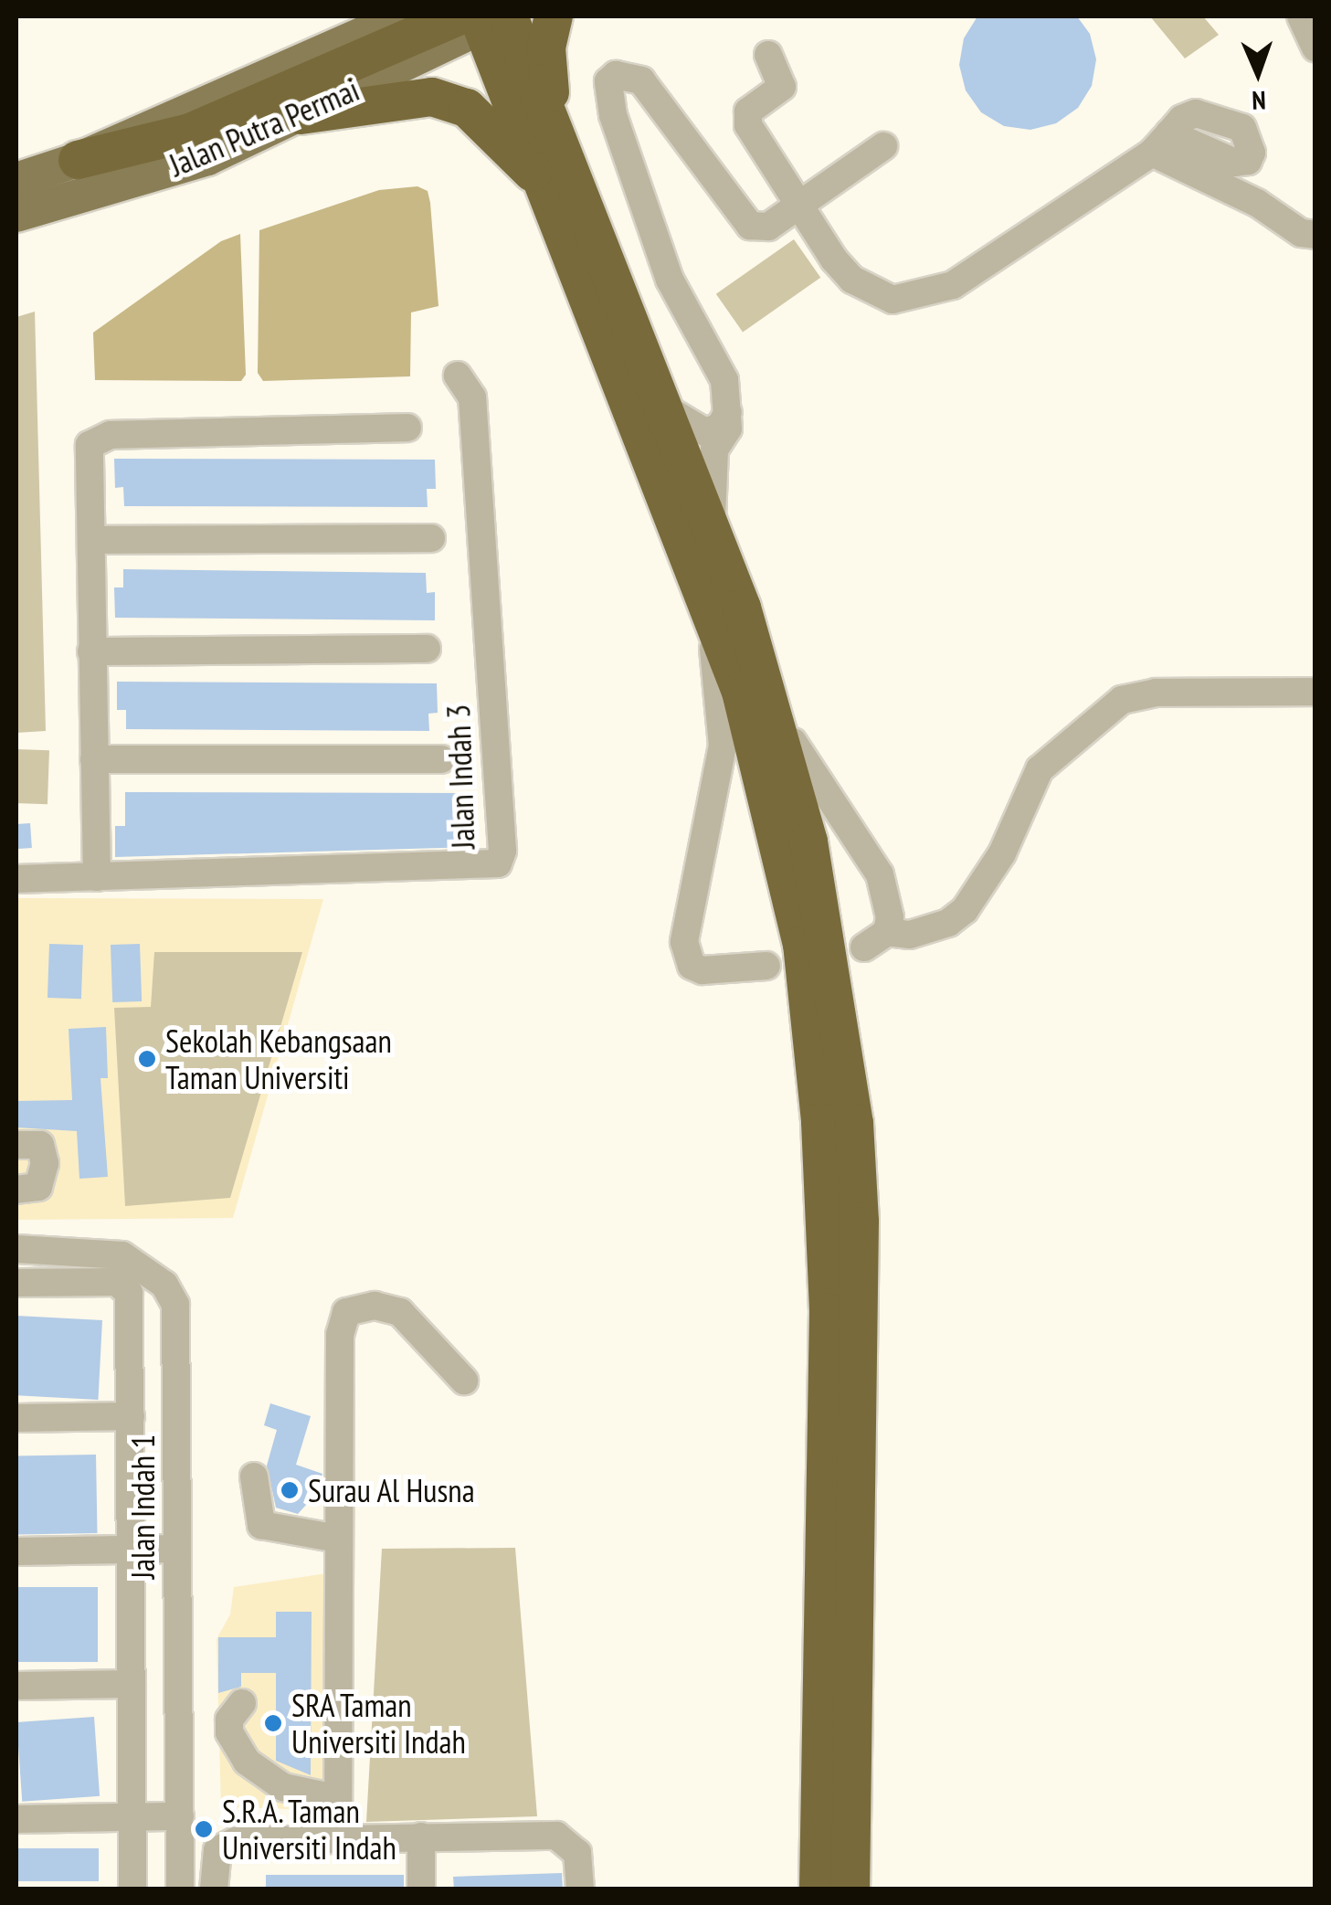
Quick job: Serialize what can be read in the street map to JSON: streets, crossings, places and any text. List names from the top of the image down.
{
  "streets": {
    "main road": ["Jalan Putra Permai"],
    "street": ["Jalan Indah 3", "Jalan Indah 1"]
  },
  "places": [
    "Sekolah Kebangsaan Taman Universiti",
    "Surau Al Husna",
    "SRA Taman Universiti Indah",
    "S.R.A. Taman Universiti Indah"
  ],
  "north": "bottom"
}
